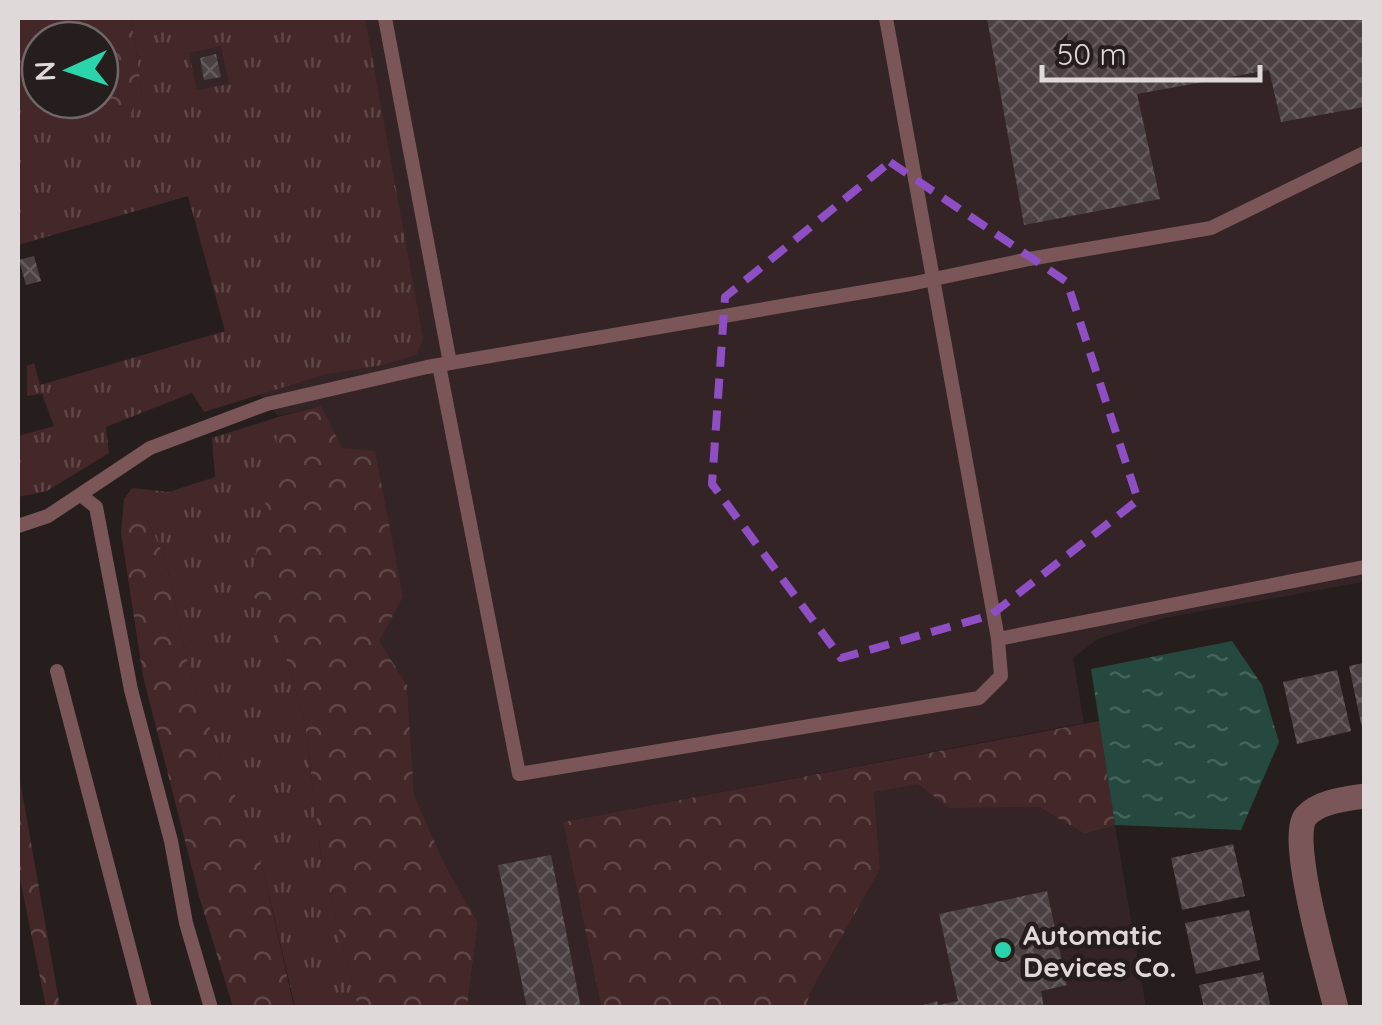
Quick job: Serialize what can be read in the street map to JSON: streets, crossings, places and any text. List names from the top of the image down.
{
  "places": ["Automatic Devices Co."],
  "scale_bar": "50 m",
  "north": "left"
}
